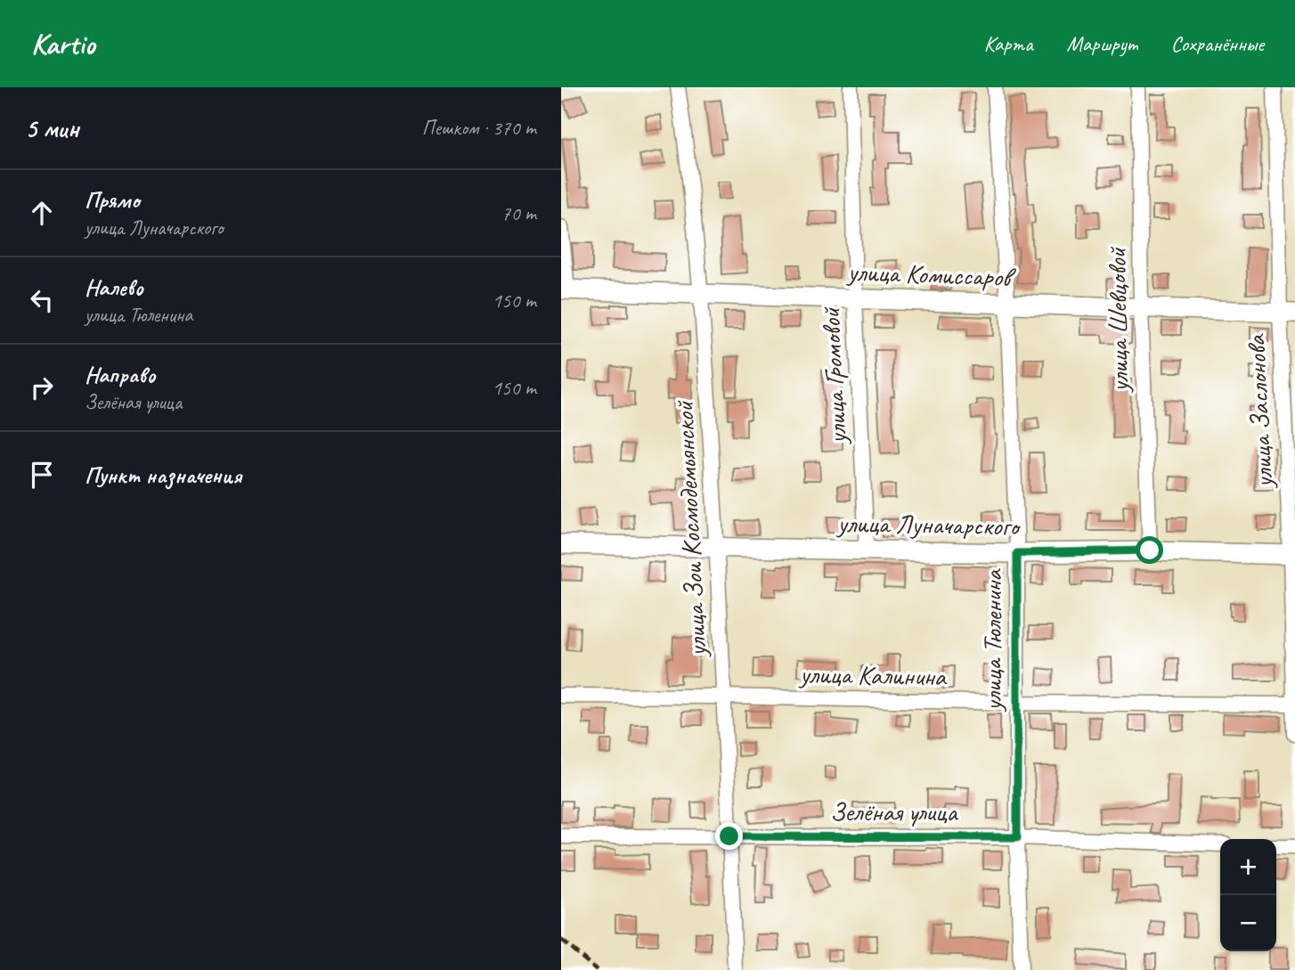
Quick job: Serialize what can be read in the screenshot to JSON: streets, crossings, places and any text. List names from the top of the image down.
{
  "streets": {
    "main road": ["улица Комиссаров", "улица Луначарского"],
    "street": [
      "улица Шевцовой",
      "улица Громовой",
      "улица Заслонова",
      "улица Зои Космодемьянской",
      "улица Тюленина",
      "улица Калинина",
      "Зелёная улица"
    ]
  },
  "crossings": [
    ["улица Комиссаров", "улица Шевцовой"],
    ["улица Комиссаров", "улица Громовой"],
    ["улица Комиссаров", "улица Заслонова"],
    ["улица Комиссаров", "улица Зои Космодемьянской"],
    ["улица Комиссаров", "улица Тюленина"],
    ["улица Шевцовой", "улица Луначарского"],
    ["улица Громовой", "улица Луначарского"],
    ["улица Заслонова", "улица Луначарского"],
    ["улица Заслонова", "улица Калинина"],
    ["улица Луначарского", "улица Зои Космодемьянской"],
    ["улица Луначарского", "улица Тюленина"],
    ["улица Зои Космодемьянской", "улица Калинина"],
    ["улица Зои Космодемьянской", "Зелёная улица"],
    ["улица Тюленина", "улица Калинина"],
    ["улица Тюленина", "Зелёная улица"]
  ],
  "page": {
    "header": "Kartio",
    "nav": ["Карта", "Маршрут", "Сохранённые"],
    "heading": ["5 мин", "Пешком · 370 m"],
    "list": [
      ["Прямо", "улица Луначарского", "70 m"],
      ["Налево", "улица Тюленина", "150 m"],
      ["Направо", "Зелёная улица", "150 m"],
      "Пункт назначения"
    ],
    "map_buttons": ["+", "−"]
  }
}
